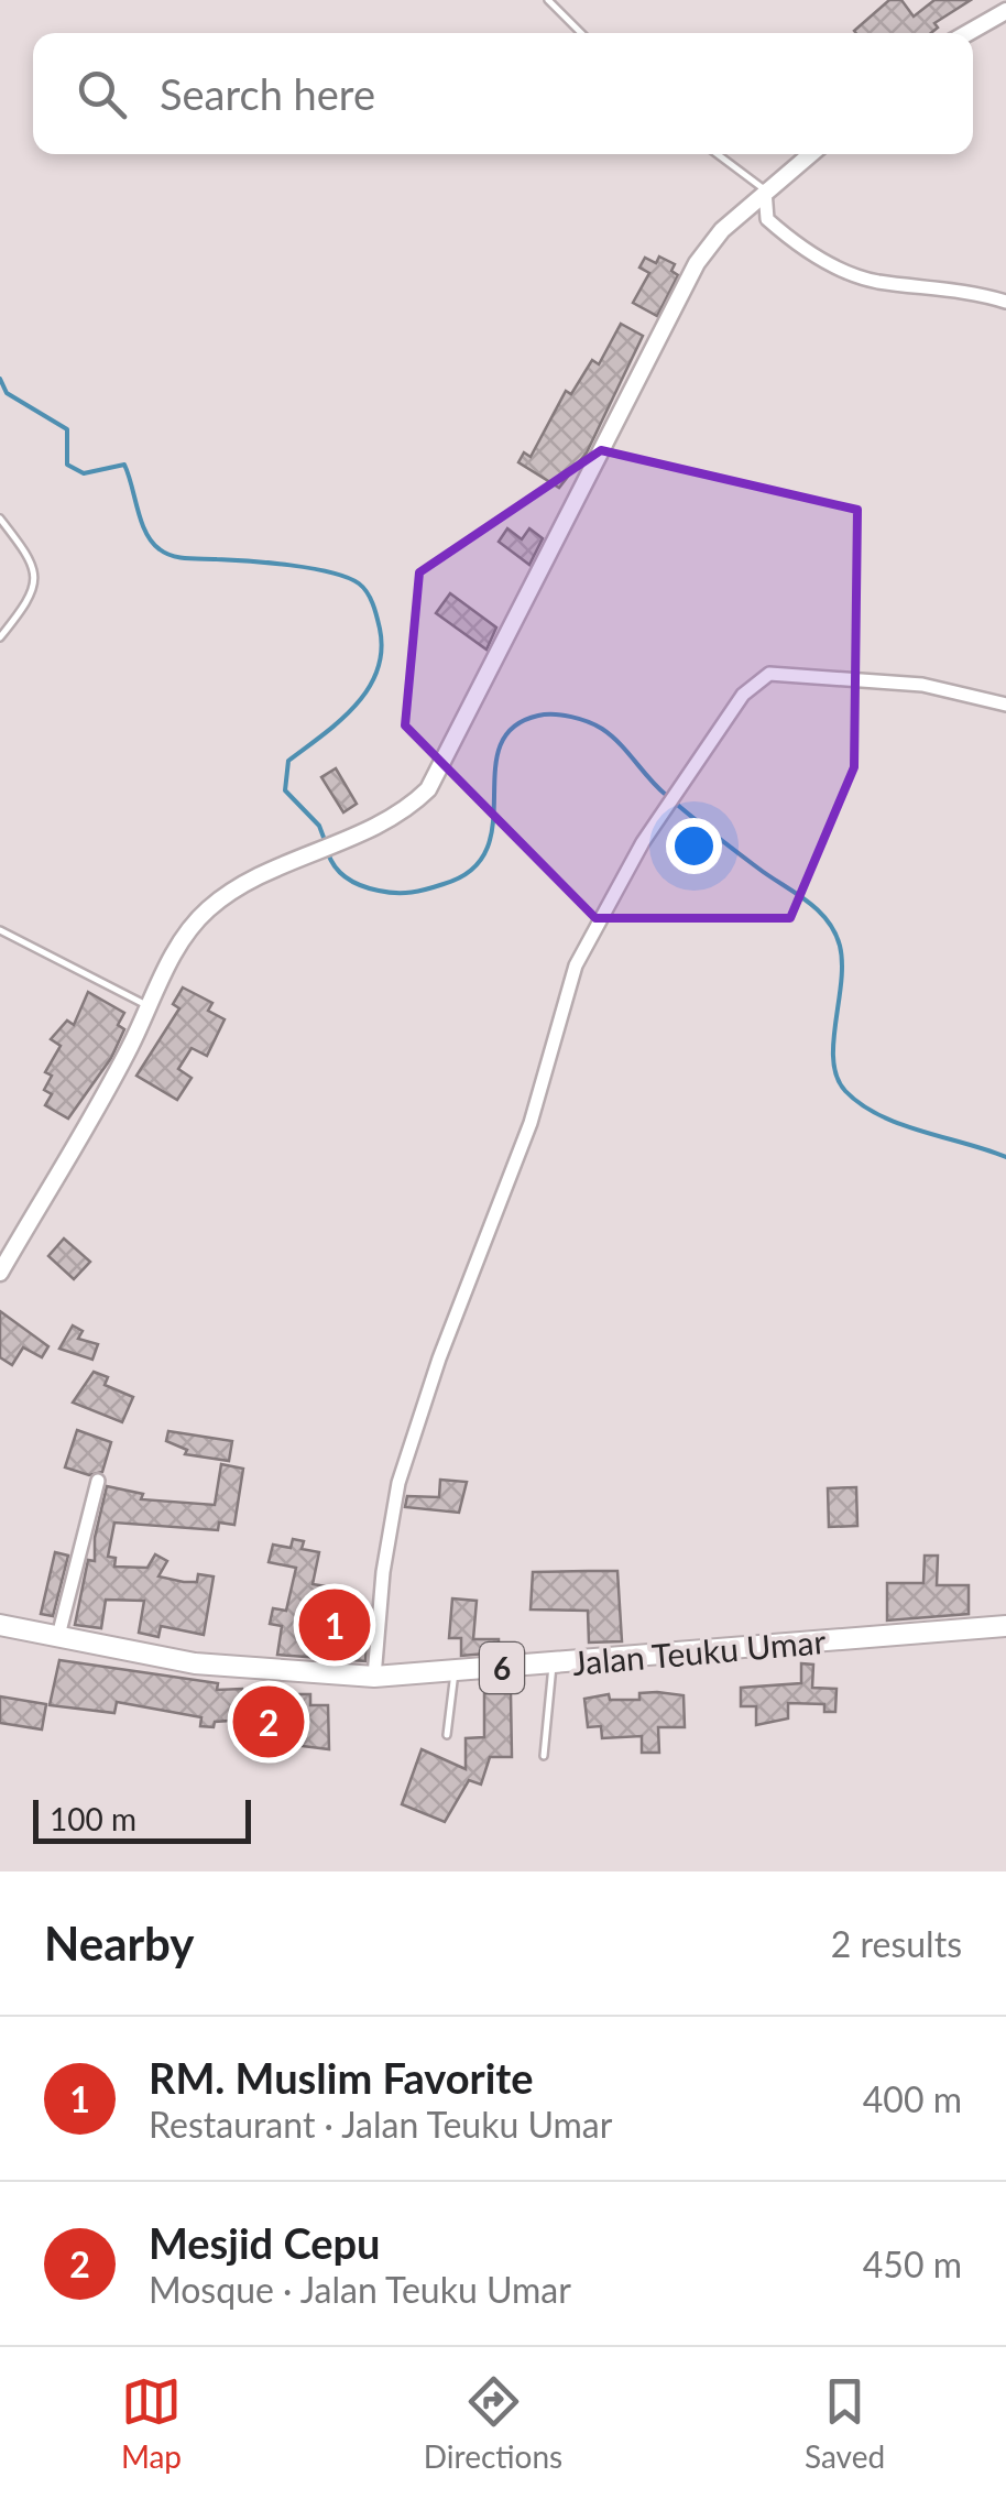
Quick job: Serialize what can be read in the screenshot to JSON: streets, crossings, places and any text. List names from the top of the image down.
{
  "streets": {
    "highway": ["Jalan Teuku Umar", "6"]
  },
  "scale_bar": "100 m",
  "page": {
    "search": "Search here",
    "pins": ["1", "2"],
    "scale": "100 m",
    "heading": ["Nearby", "2 results"],
    "list": [
      {
        "mark": "1",
        "name": "RM. Muslim Favorite",
        "note": "Restaurant · Jalan Teuku Umar",
        "value": "400 m"
      },
      {
        "mark": "2",
        "name": "Mesjid Cepu",
        "note": "Mosque · Jalan Teuku Umar",
        "value": "450 m"
      }
    ],
    "nav": ["Map", "Directions", "Saved"]
  }
}
